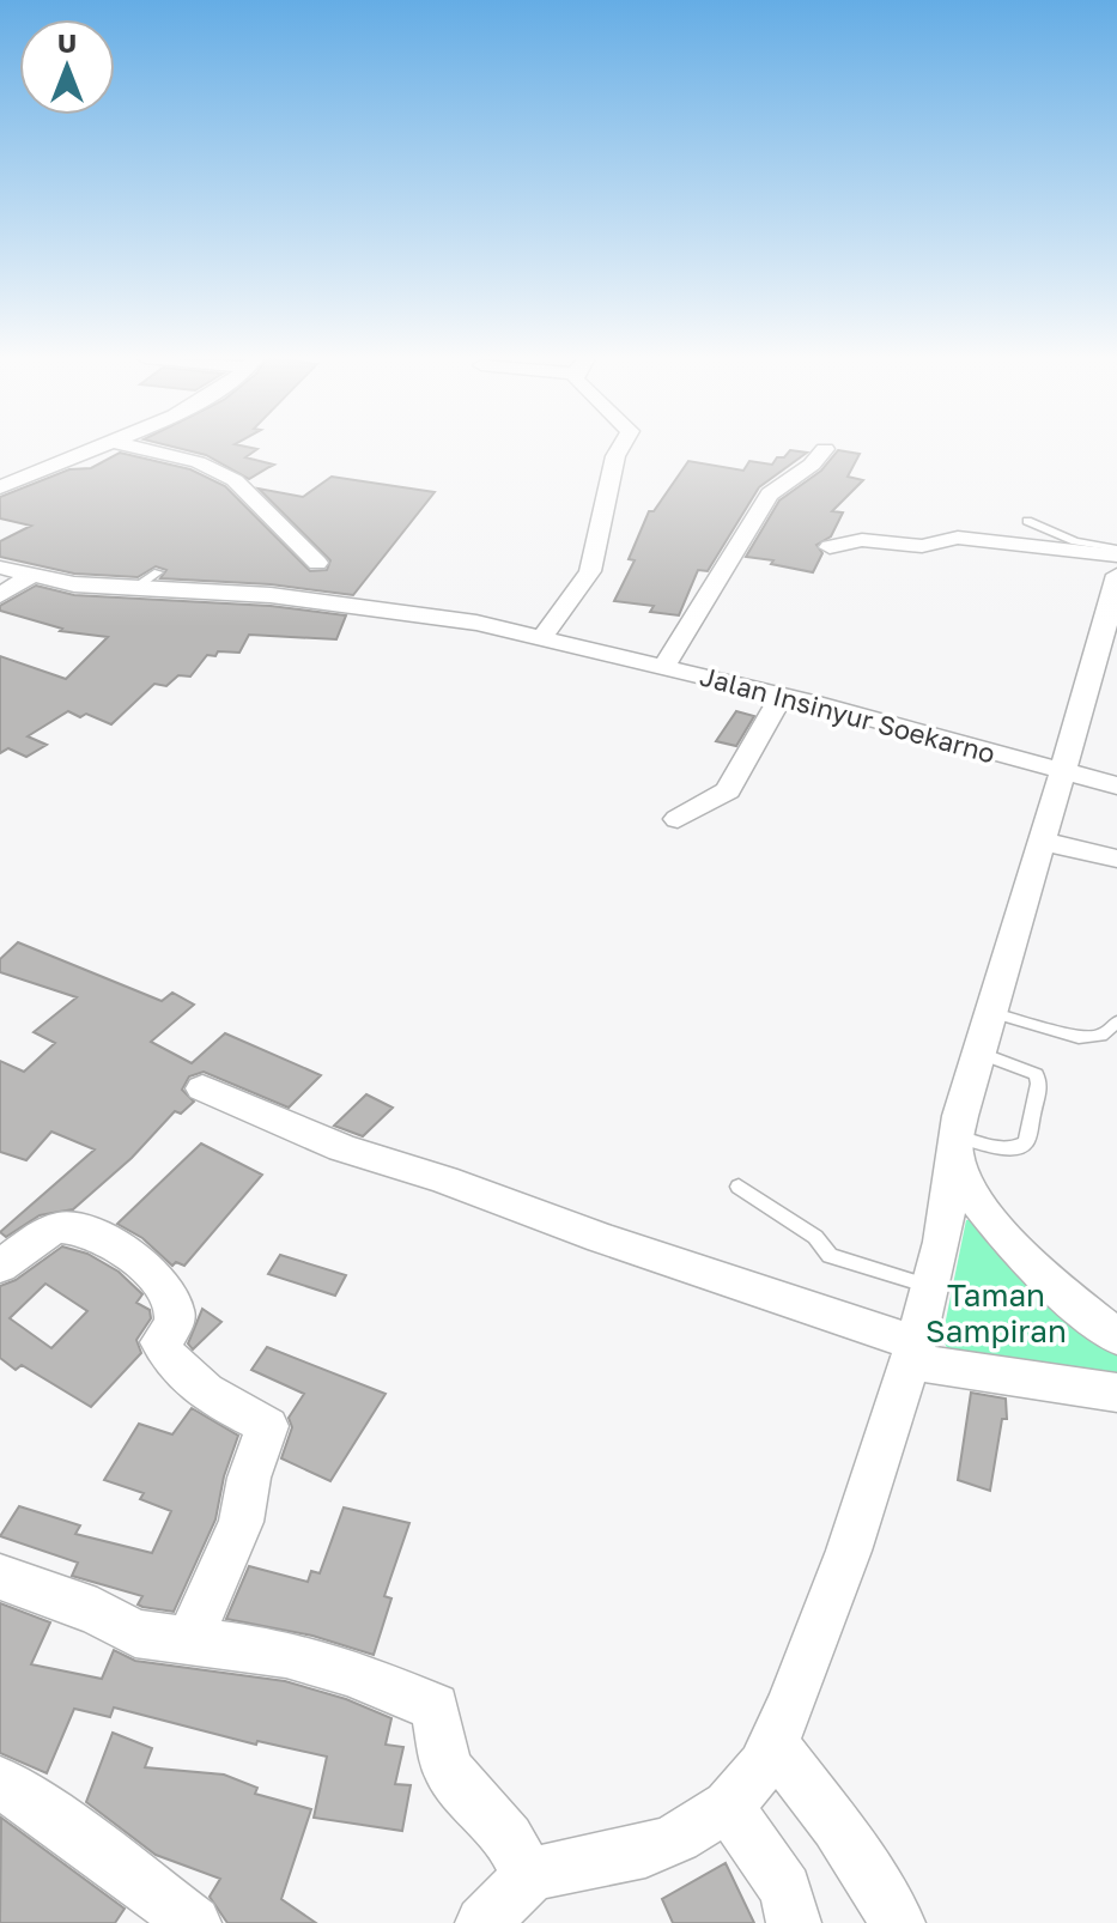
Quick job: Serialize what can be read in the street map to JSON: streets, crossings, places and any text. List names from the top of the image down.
{
  "streets": {
    "street": ["Jalan Insinyur Soekarno"]
  },
  "parks": ["Taman Sampiran"],
  "north": "top"
}
